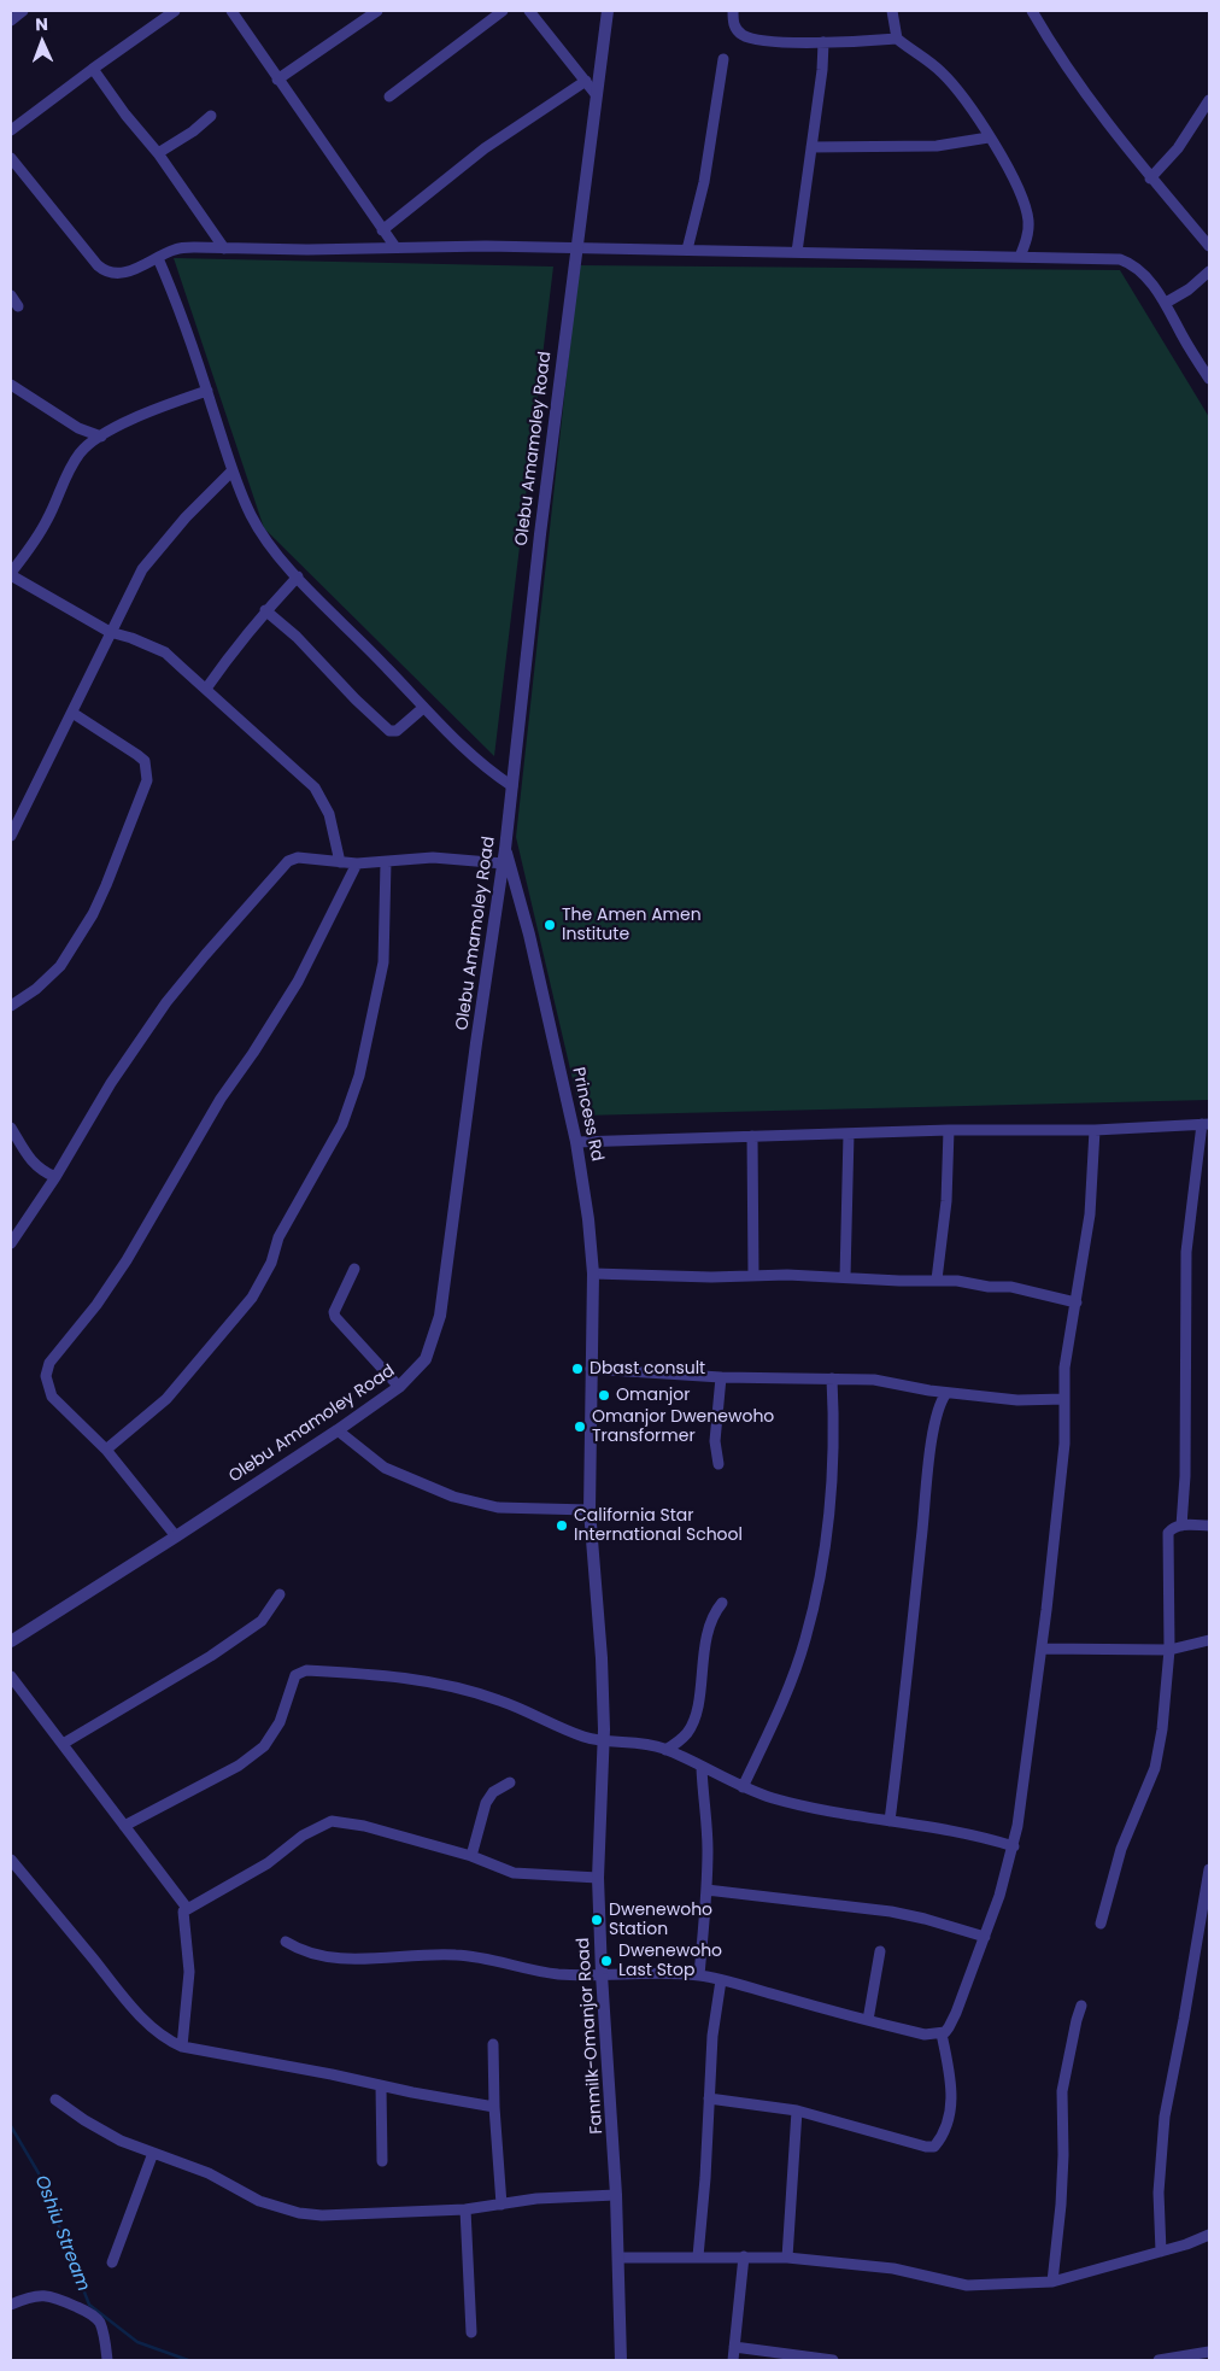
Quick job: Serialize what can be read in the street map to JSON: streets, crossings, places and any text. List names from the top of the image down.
{
  "streets": {
    "street": ["Olebu Amamoley Road", "Princess Rd", "Fanmilk-Omanjor Road"]
  },
  "crossings": [
    ["Olebu Amamoley Road", "Princess Rd"],
    ["Princess Rd", "Fanmilk-Omanjor Road"]
  ],
  "water": ["Oshiu Stream"],
  "places": [
    "The Amen Amen Institute",
    "Dbast consult",
    "Omanjor",
    "Omanjor Dwenewoho Transformer",
    "California Star International School",
    "Dwenewoho Station",
    "Dwenewoho Last Stop"
  ],
  "north": "top"
}
